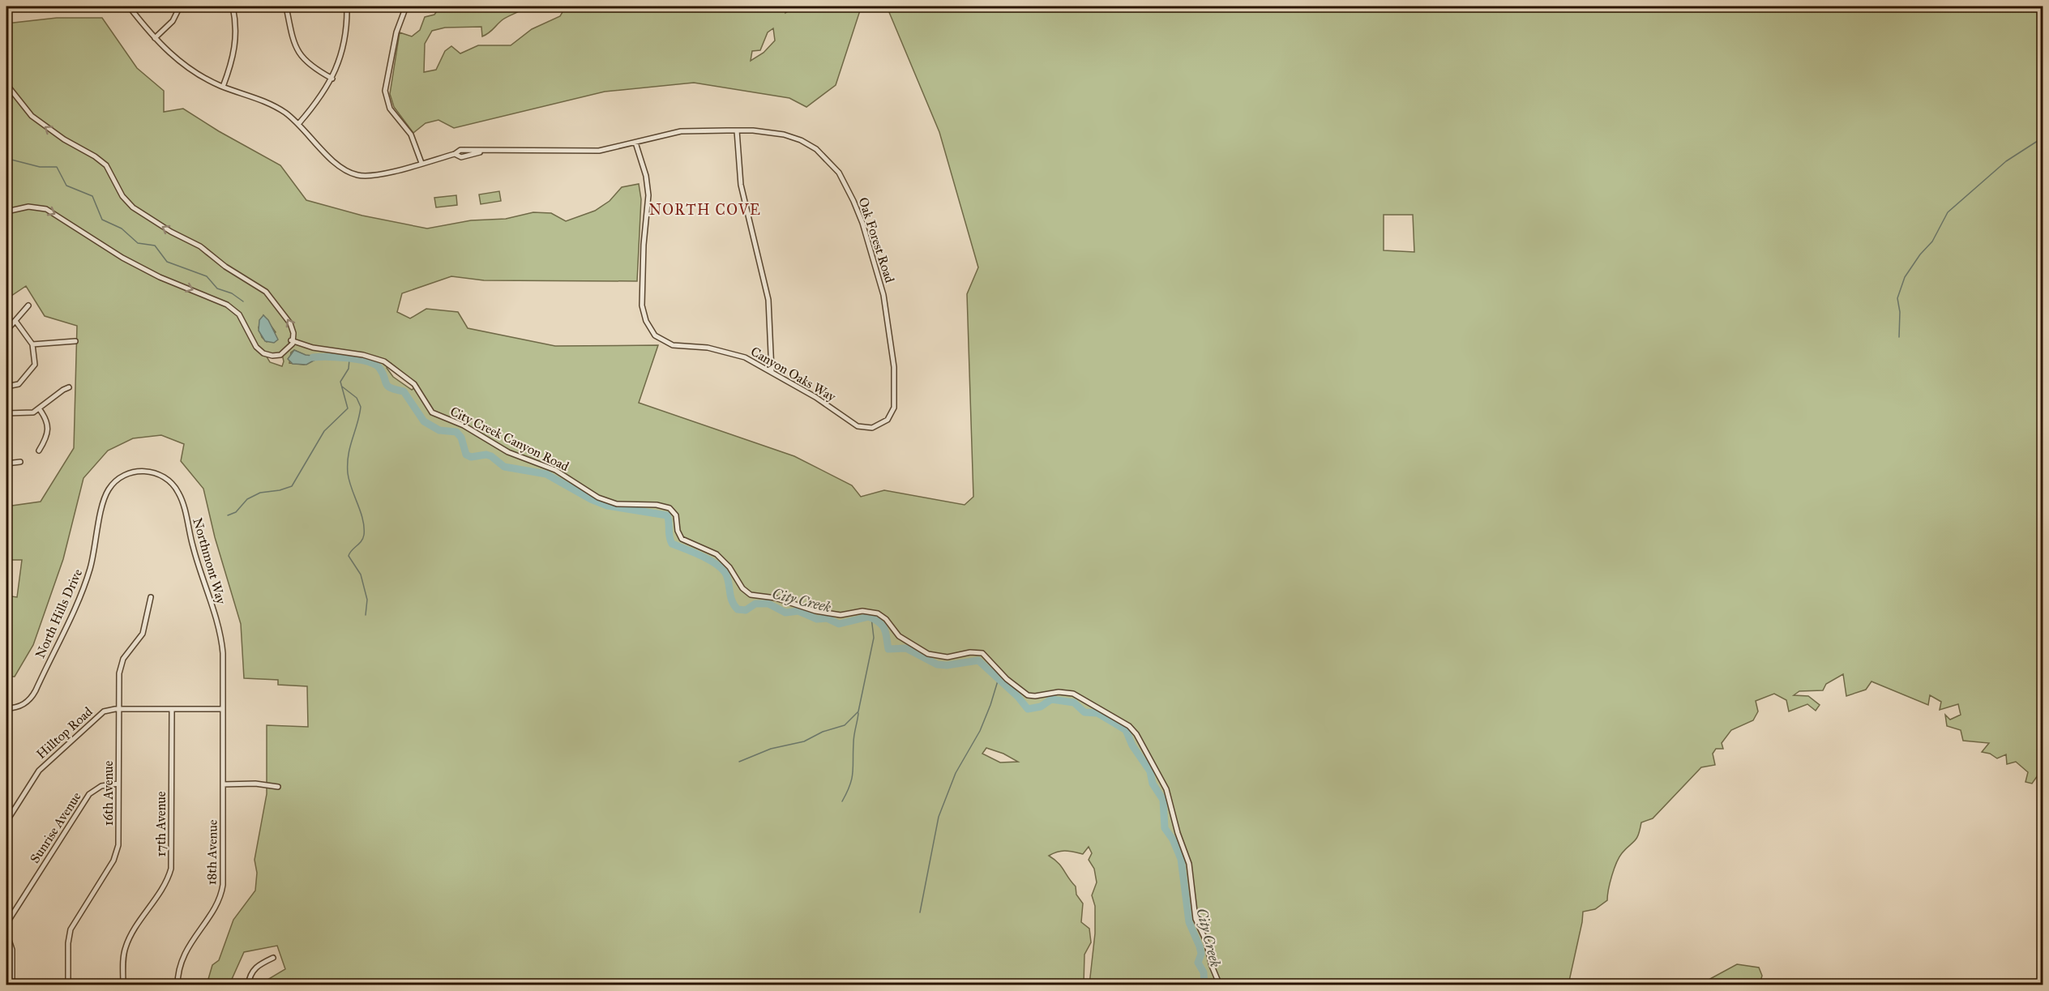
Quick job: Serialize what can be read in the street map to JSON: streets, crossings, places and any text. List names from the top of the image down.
{
  "streets": {
    "street": [
      "Oak Forest Road",
      "Canyon Oaks Way",
      "City Creek Canyon Road",
      "Northmont Way",
      "North Hills Drive",
      "Hilltop Road",
      "16th Avenue",
      "17th Avenue",
      "Sunrise Avenue",
      "18th Avenue"
    ]
  },
  "crossings": [
    ["Oak Forest Road", "Canyon Oaks Way"],
    ["Northmont Way", "North Hills Drive"],
    ["Northmont Way", "Hilltop Road"],
    ["Northmont Way", "18th Avenue"],
    ["Hilltop Road", "16th Avenue"],
    ["Hilltop Road", "17th Avenue"],
    ["Hilltop Road", "18th Avenue"],
    ["16th Avenue", "Sunrise Avenue"]
  ],
  "districts": ["NORTH COVE"],
  "water": ["City Creek"]
}
